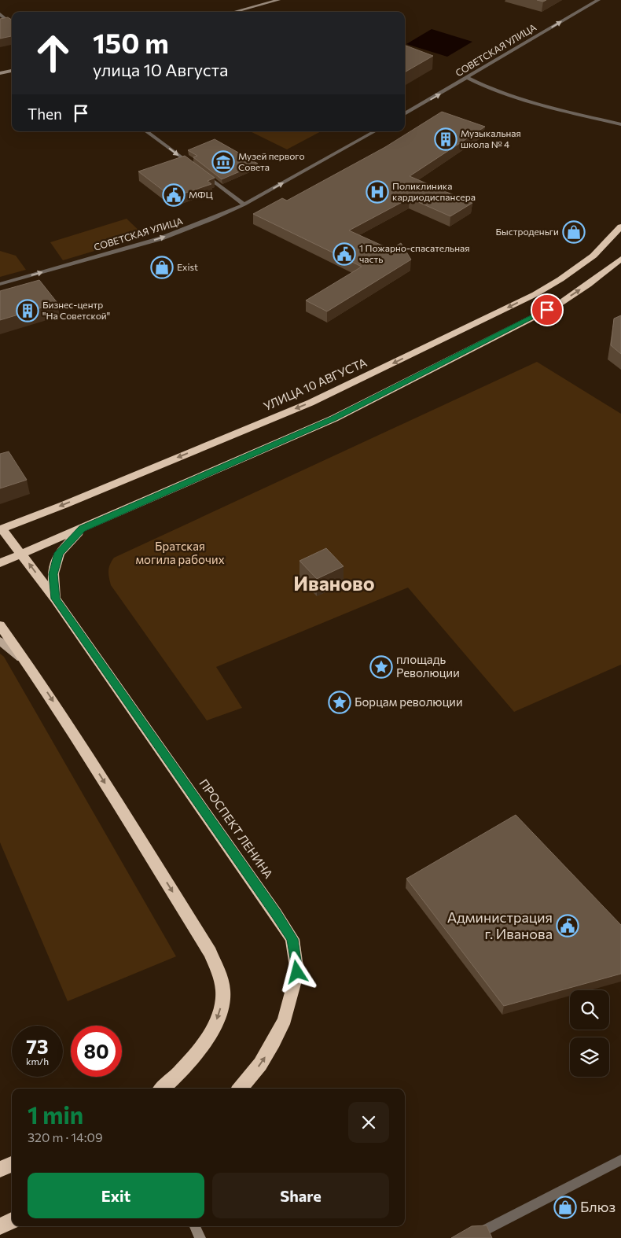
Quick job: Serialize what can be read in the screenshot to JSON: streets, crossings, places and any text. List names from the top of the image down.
{
  "streets": {
    "highway": ["УЛИЦА 10 АВГУСТА", "ПРОСПЕКТ ЛЕНИНА"],
    "street": ["СОВЕТСКАЯ УЛИЦА"]
  },
  "crossings": [
    ["УЛИЦА 10 АВГУСТА", "ПРОСПЕКТ ЛЕНИНА"]
  ],
  "one_way": ["СОВЕТСКАЯ УЛИЦА", "ПРОСПЕКТ ЛЕНИНА"],
  "districts": ["Иваново"],
  "parks": ["Братская могила рабочих"],
  "places": {
    "building": ["Музыкальная школа № 4", "Бизнес-центр \"На Советской\""],
    "museum": ["Музей первого Совета"],
    "hospital": ["Поликлиника кардиодиспансера"],
    "public building": ["МФЦ", "1 Пожарно-спасательная часть", "Администрация г. Иванова"],
    "shop": ["Быстроденьги", "Exist", "Блюз"],
    "place": ["площадь Революции", "Борцам революции"]
  },
  "page": {
    "turn": ["150 m", "улица 10 Августа"],
    "then": "Then",
    "speed": "73 km/h",
    "limit": "80",
    "heading": ["1 min", "320 m · 14:09"],
    "buttons": ["Exit", "Share"]
  }
}
